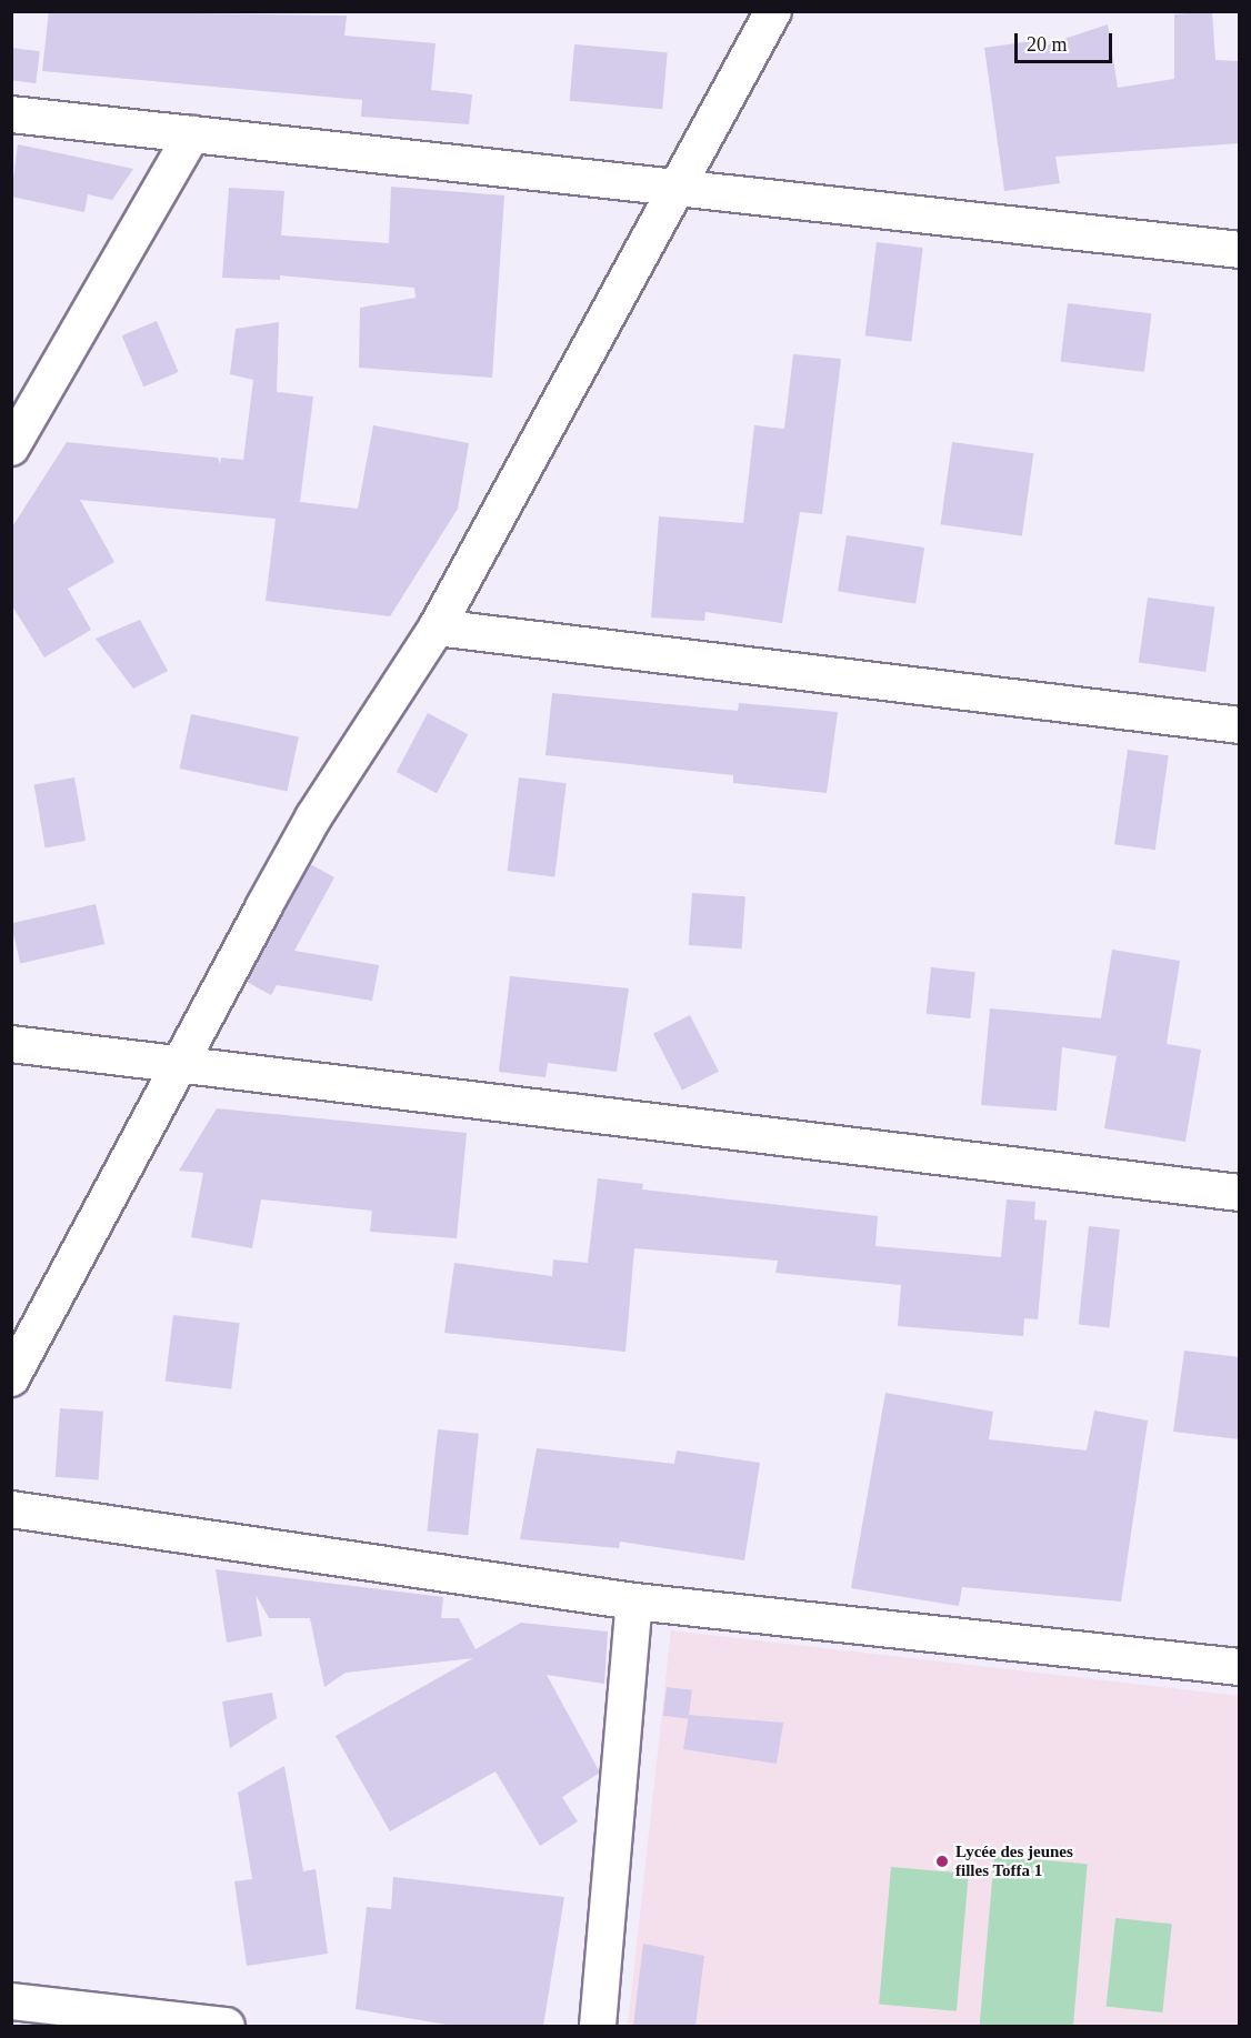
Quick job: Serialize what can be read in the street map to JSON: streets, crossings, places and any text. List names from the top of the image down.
{
  "places": ["Lycée des jeunes filles Toffa 1"],
  "scale_bar": "20 m"
}
